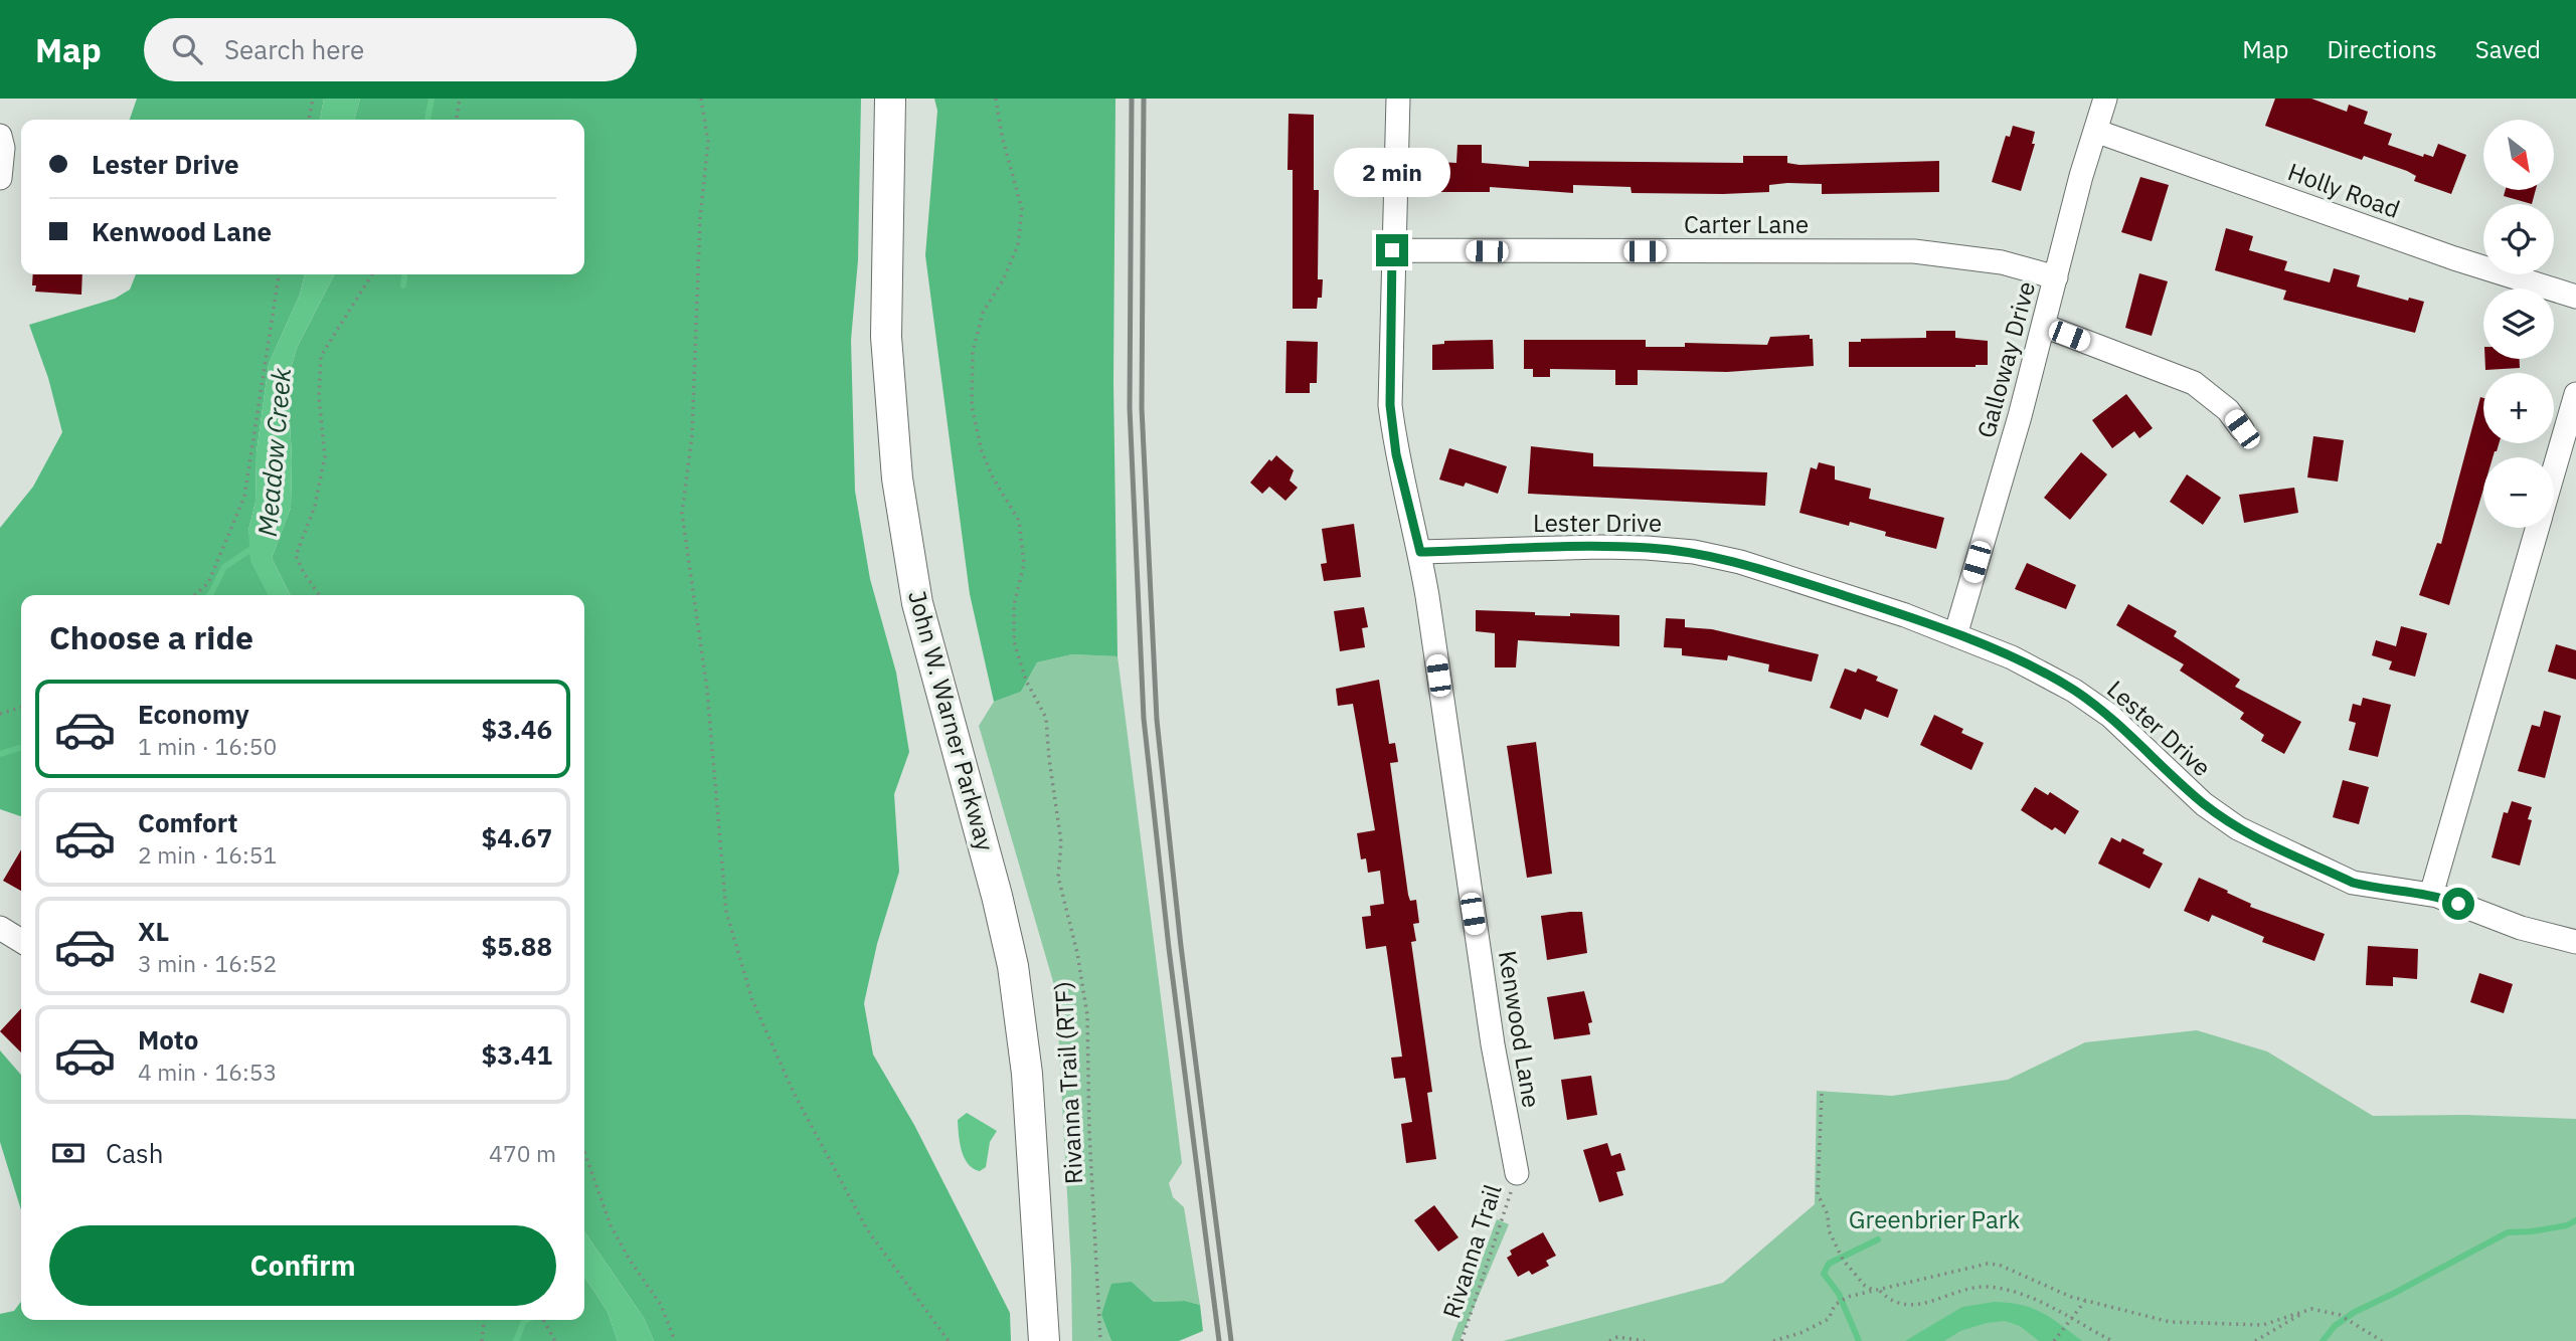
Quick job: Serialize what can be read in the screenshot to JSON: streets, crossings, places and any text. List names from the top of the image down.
{
  "streets": {
    "main road": ["John W. Warner Parkway"],
    "street": [
      "Holly Road",
      "Carter Lane",
      "Galloway Drive",
      "Lester Drive",
      "Kenwood Lane"
    ],
    "path": ["Rivanna Trail (RTF)", "Rivanna Trail"]
  },
  "crossings": [
    ["Holly Road", "Galloway Drive"],
    ["Carter Lane", "Galloway Drive"],
    ["Carter Lane", "Kenwood Lane"],
    ["Galloway Drive", "Lester Drive"],
    ["Lester Drive", "Kenwood Lane"],
    ["Kenwood Lane", "Rivanna Trail"]
  ],
  "water": ["Meadow Creek"],
  "parks": ["Greenbrier Park"],
  "north": "bottom right",
  "page": {
    "header": "Map",
    "search": "Search here",
    "nav": ["Map", "Directions", "Saved"],
    "map_buttons": ["+", "−"],
    "banner": ["Lester Drive", "Kenwood Lane"],
    "bubble": "2 min",
    "heading": "Choose a ride",
    "list": [
      {
        "name": "Economy",
        "note": "1 min · 16:50",
        "value": "$3.46"
      },
      {
        "name": "Comfort",
        "note": "2 min · 16:51",
        "value": "$4.67"
      },
      {
        "name": "XL",
        "note": "3 min · 16:52",
        "value": "$5.88"
      },
      {
        "name": "Moto",
        "note": "4 min · 16:53",
        "value": "$3.41"
      }
    ],
    "pay": ["Cash", "470 m"],
    "buttons": "Confirm"
  }
}
